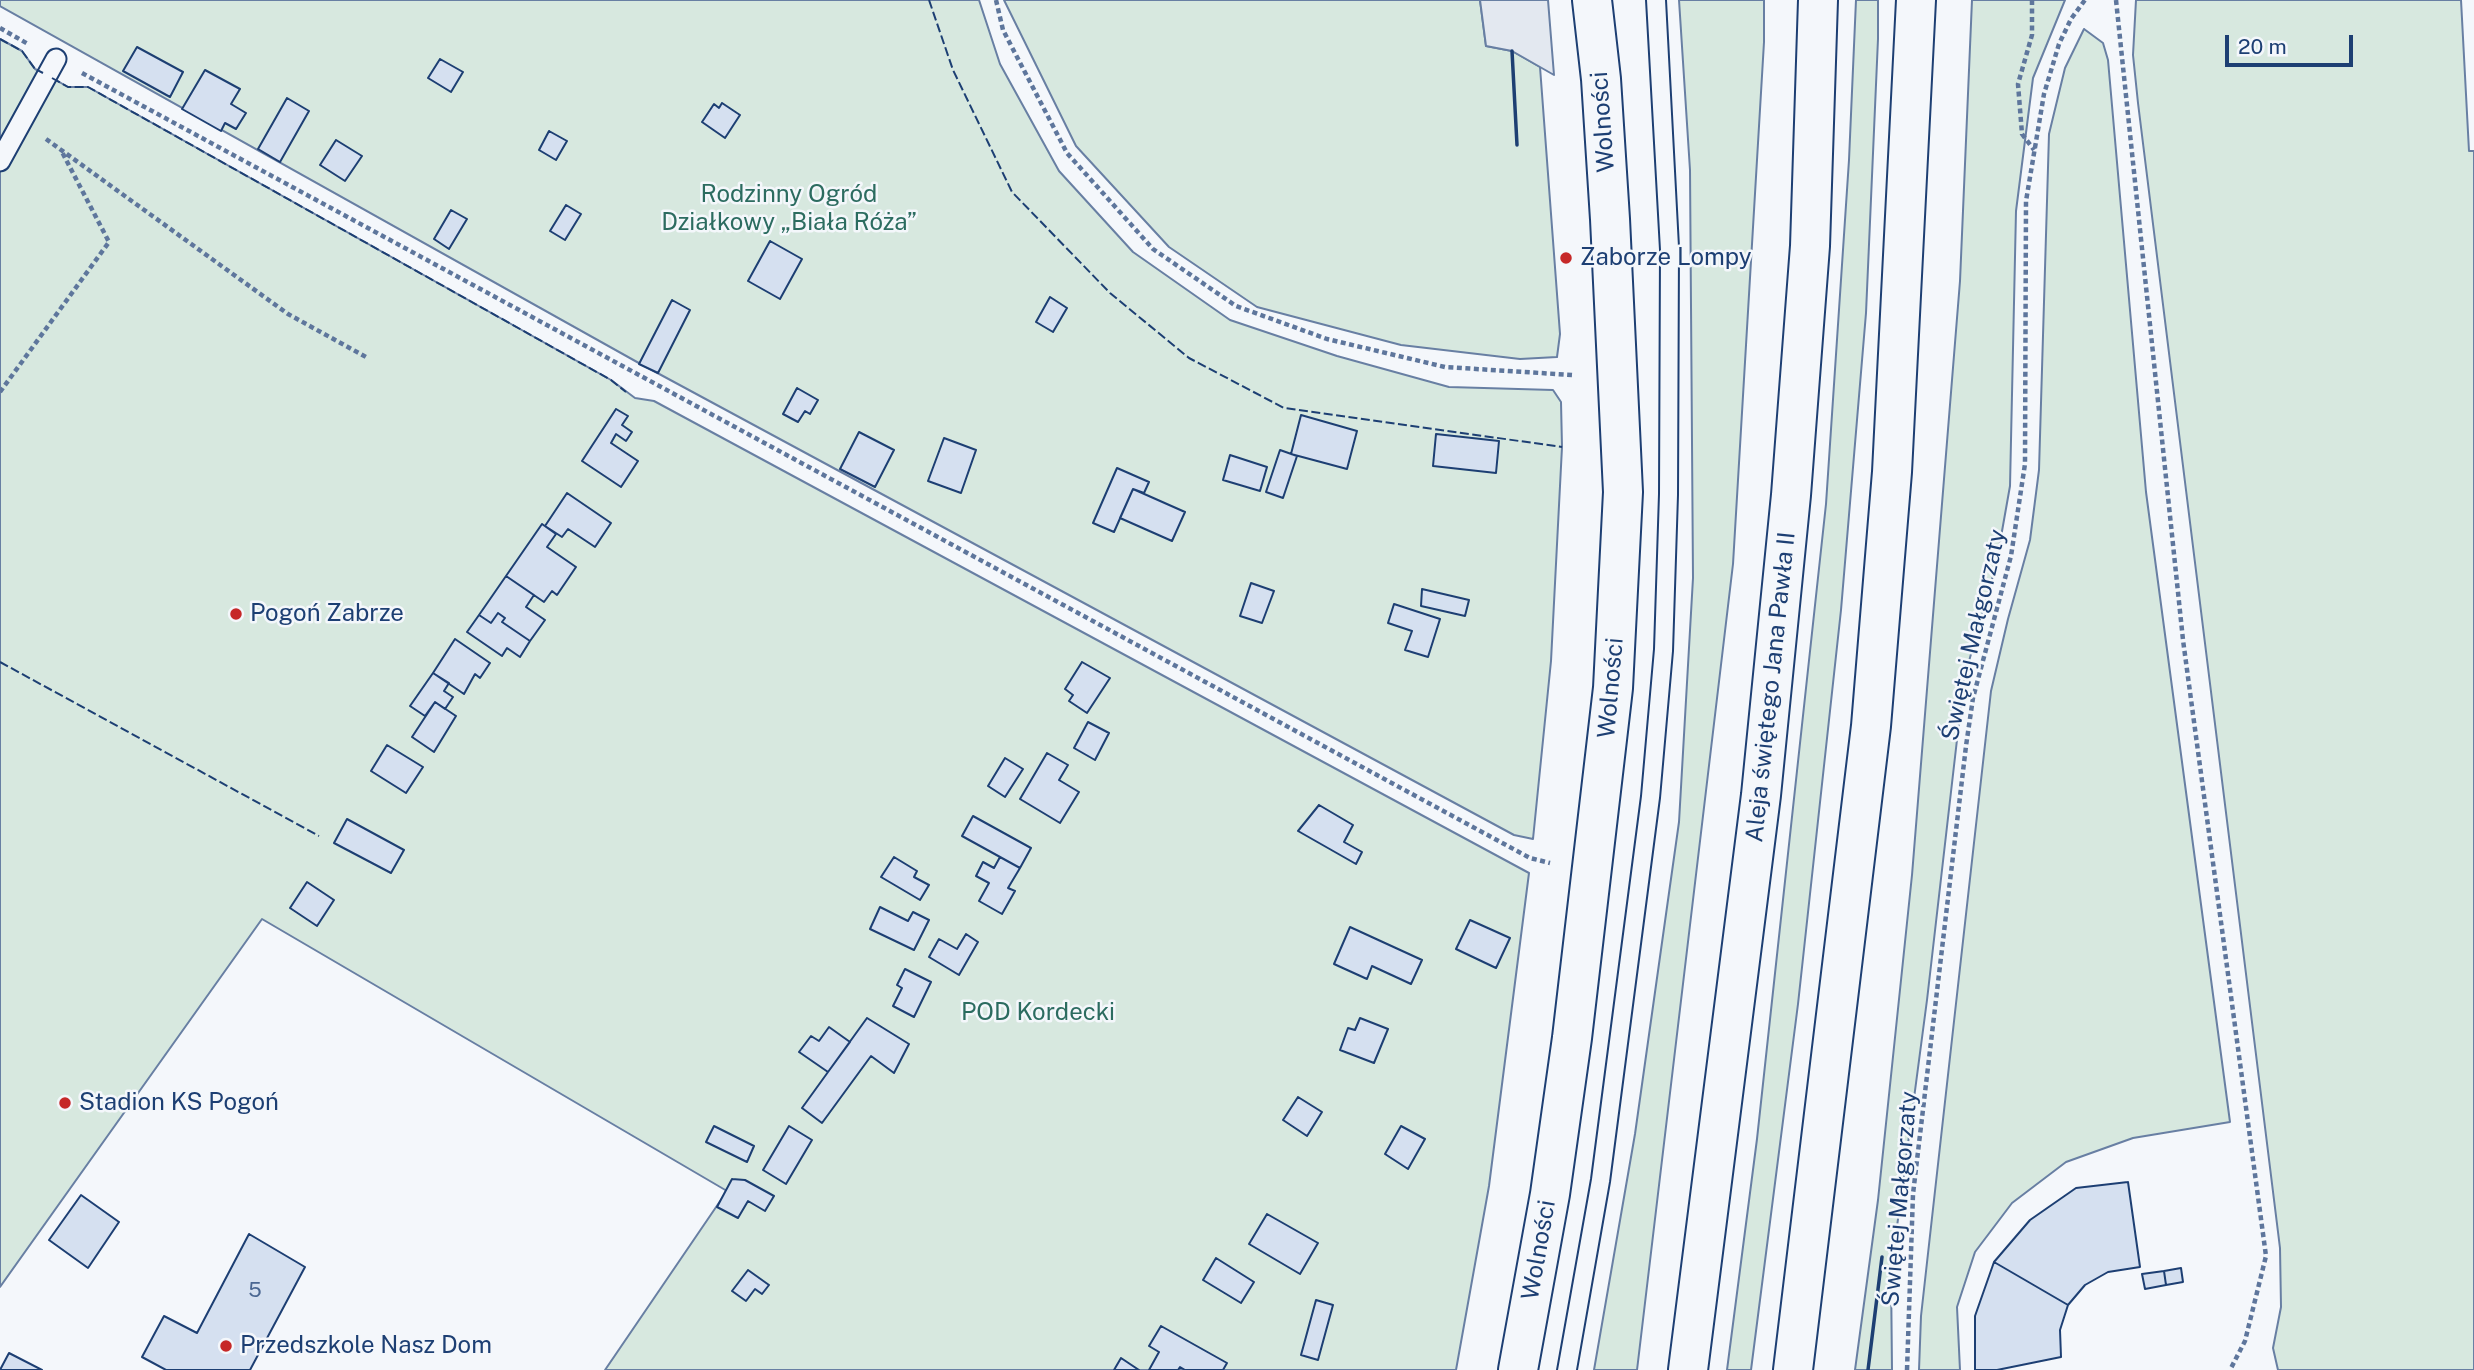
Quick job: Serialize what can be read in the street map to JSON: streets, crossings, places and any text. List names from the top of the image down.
{
  "streets": {
    "main road": ["Wolności", "Aleja świętego Jana Pawła II"],
    "path": ["Świętej Małgorzaty"]
  },
  "parks": ["Rodzinny Ogród Działkowy „Biała Róża”", "POD Kordecki"],
  "places": [
    "Zaborze Lompy",
    "Pogoń Zabrze",
    "Stadion KS Pogoń",
    "Przedszkole Nasz Dom"
  ],
  "house_numbers": ["5"],
  "scale_bar": "20 m"
}
